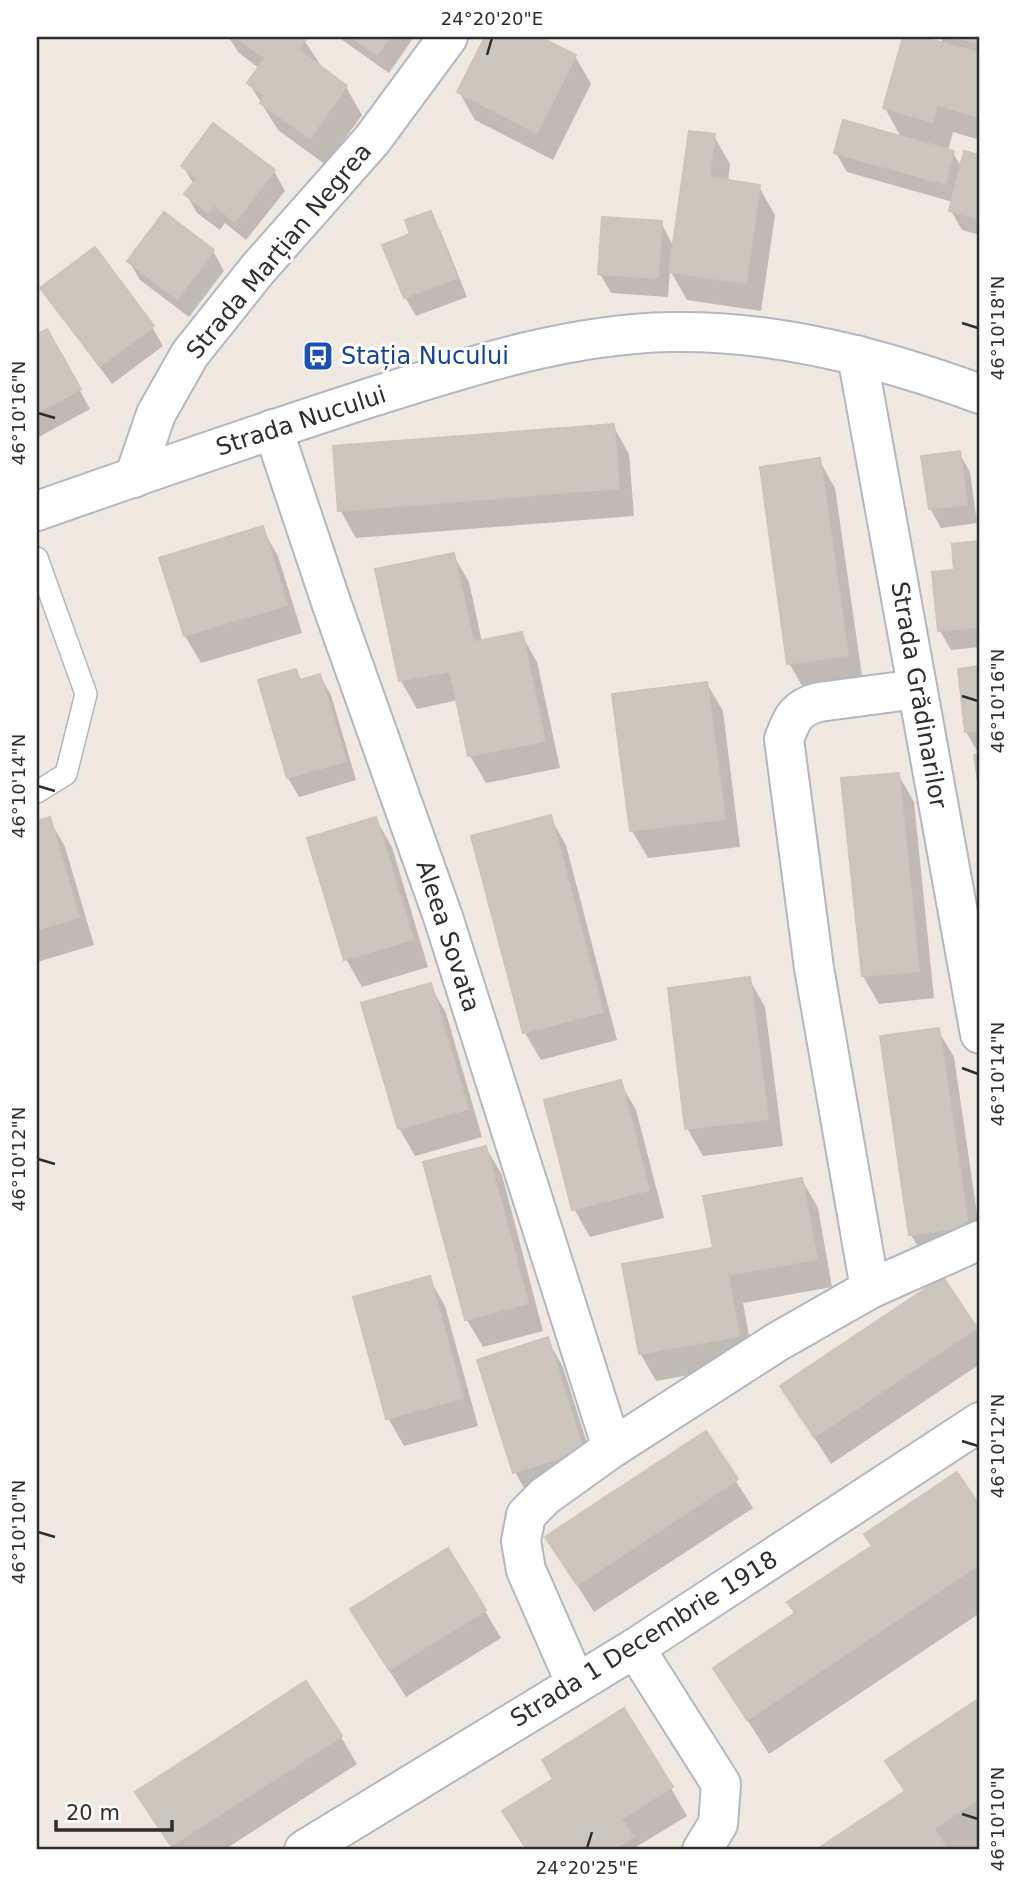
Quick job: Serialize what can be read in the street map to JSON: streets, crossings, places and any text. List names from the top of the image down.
{
  "streets": {
    "street": [
      "Strada Marțian Negrea",
      "Strada Nucului",
      "Strada Grădinarilor",
      "Aleea Sovata",
      "Strada 1 Decembrie 1918"
    ]
  },
  "crossings": [
    ["Strada Marțian Negrea", "Strada Nucului"],
    ["Strada Nucului", "Strada Grădinarilor"],
    ["Strada Nucului", "Aleea Sovata"]
  ],
  "places": {
    "bus stop": ["Stația Nucului"]
  },
  "scale_bar": "20 m",
  "coordinates": [
    "24°20'20\"E",
    "46°10'18\"N",
    "46°10'16\"N",
    "46°10'14\"N",
    "46°10'12\"N",
    "46°10'10\"N",
    "24°20'25\"E"
  ]
}
